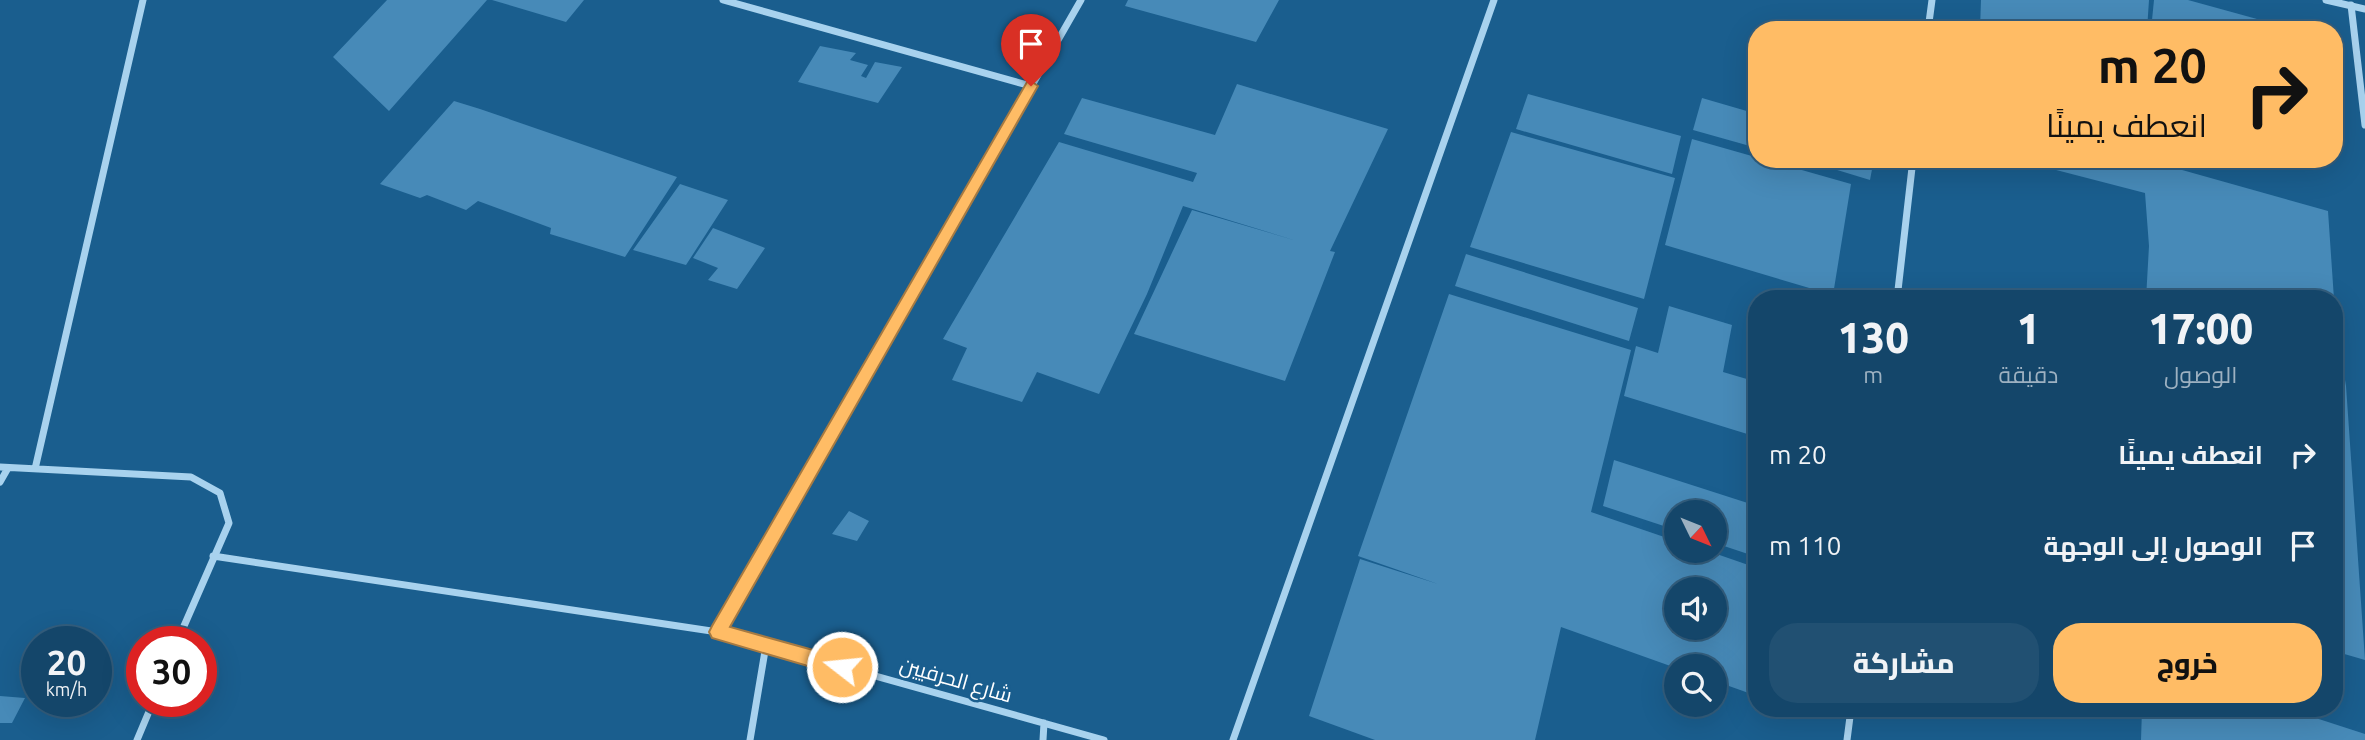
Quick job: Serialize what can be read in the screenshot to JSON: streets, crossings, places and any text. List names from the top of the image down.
{
  "streets": {
    "street": ["شارع الحرفيين"]
  },
  "north": "bottom right",
  "page": {
    "turn": ["20 m", "انعطف يمينًا"],
    "eta": [
      "17:00",
      "الوصول",
      "1",
      "دقيقة",
      "130",
      "m"
    ],
    "list": [
      {
        "name": "انعطف يمينًا",
        "value": "20 m"
      },
      {
        "name": "الوصول إلى الوجهة",
        "value": "110 m"
      }
    ],
    "buttons": ["خروج", "مشاركة"],
    "speed": "20 km/h",
    "limit": "30"
  }
}
